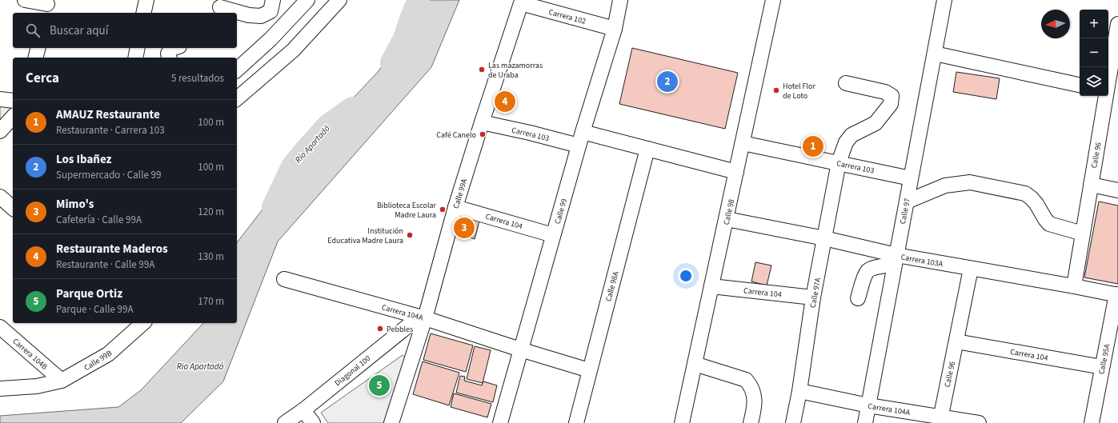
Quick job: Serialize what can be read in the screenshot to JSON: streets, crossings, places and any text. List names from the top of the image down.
{
  "streets": {
    "street": [
      "Carrera 102",
      "Carrera 103",
      "Calle 96",
      "Calle 99A",
      "Calle 99",
      "Calle 97",
      "Calle 98",
      "Carrera 104",
      "Carrera 103A",
      "Calle 98A",
      "Calle 97A",
      "Carrera 104A",
      "Carrera 104B",
      "Calle 95A",
      "Calle 99B",
      "Diagonal 100"
    ]
  },
  "crossings": [
    ["Carrera 102", "Calle 99A"],
    ["Carrera 102", "Calle 99"],
    ["Carrera 103", "Calle 99A"],
    ["Carrera 103", "Calle 99"],
    ["Carrera 103", "Calle 97"],
    ["Carrera 103", "Calle 98"],
    ["Carrera 103", "Calle 98A"],
    ["Carrera 103", "Calle 97A"],
    ["Calle 96", "Carrera 104"],
    ["Calle 96", "Carrera 103A"],
    ["Calle 96", "Carrera 104A"],
    ["Calle 99A", "Carrera 104"],
    ["Calle 99A", "Carrera 104A"],
    ["Calle 99A", "Diagonal 100"],
    ["Calle 99", "Carrera 104"],
    ["Calle 99", "Carrera 104A"],
    ["Calle 97", "Carrera 103A"],
    ["Calle 97", "Carrera 104A"],
    ["Calle 98", "Carrera 104"],
    ["Calle 98", "Carrera 103A"],
    ["Carrera 104", "Calle 97A"],
    ["Carrera 104", "Calle 95A"],
    ["Carrera 103A", "Calle 97A"],
    ["Carrera 103A", "Calle 95A"],
    ["Calle 98A", "Carrera 104A"],
    ["Calle 97A", "Carrera 104A"],
    ["Carrera 104A", "Diagonal 100"],
    ["Carrera 104B", "Calle 99B"]
  ],
  "water": ["Río Apartadó", "Rio Apartadó"],
  "places": [
    "Las mazamorras de Uraba",
    "Hotel Flor de Loto",
    "Café Canelo",
    "Biblioteca Escolar Madre Laura",
    "Institución Educativa Madre Laura",
    "Pebbles"
  ],
  "north": "left",
  "page": {
    "map_buttons": ["+", "−"],
    "search": "Buscar aquí",
    "heading": ["Cerca", "5 resultados"],
    "pins": [
      "2",
      "4",
      "1",
      "3",
      "5"
    ],
    "list": [
      {
        "mark": "1",
        "name": "AMAUZ Restaurante",
        "note": "Restaurante · Carrera 103",
        "value": "100 m"
      },
      {
        "mark": "2",
        "name": "Los Ibañez",
        "note": "Supermercado · Calle 99",
        "value": "100 m"
      },
      {
        "mark": "3",
        "name": "Mimo's",
        "note": "Cafetería · Calle 99A",
        "value": "120 m"
      },
      {
        "mark": "4",
        "name": "Restaurante Maderos",
        "note": "Restaurante · Calle 99A",
        "value": "130 m"
      },
      {
        "mark": "5",
        "name": "Parque Ortiz",
        "note": "Parque · Calle 99A",
        "value": "170 m"
      }
    ]
  }
}
